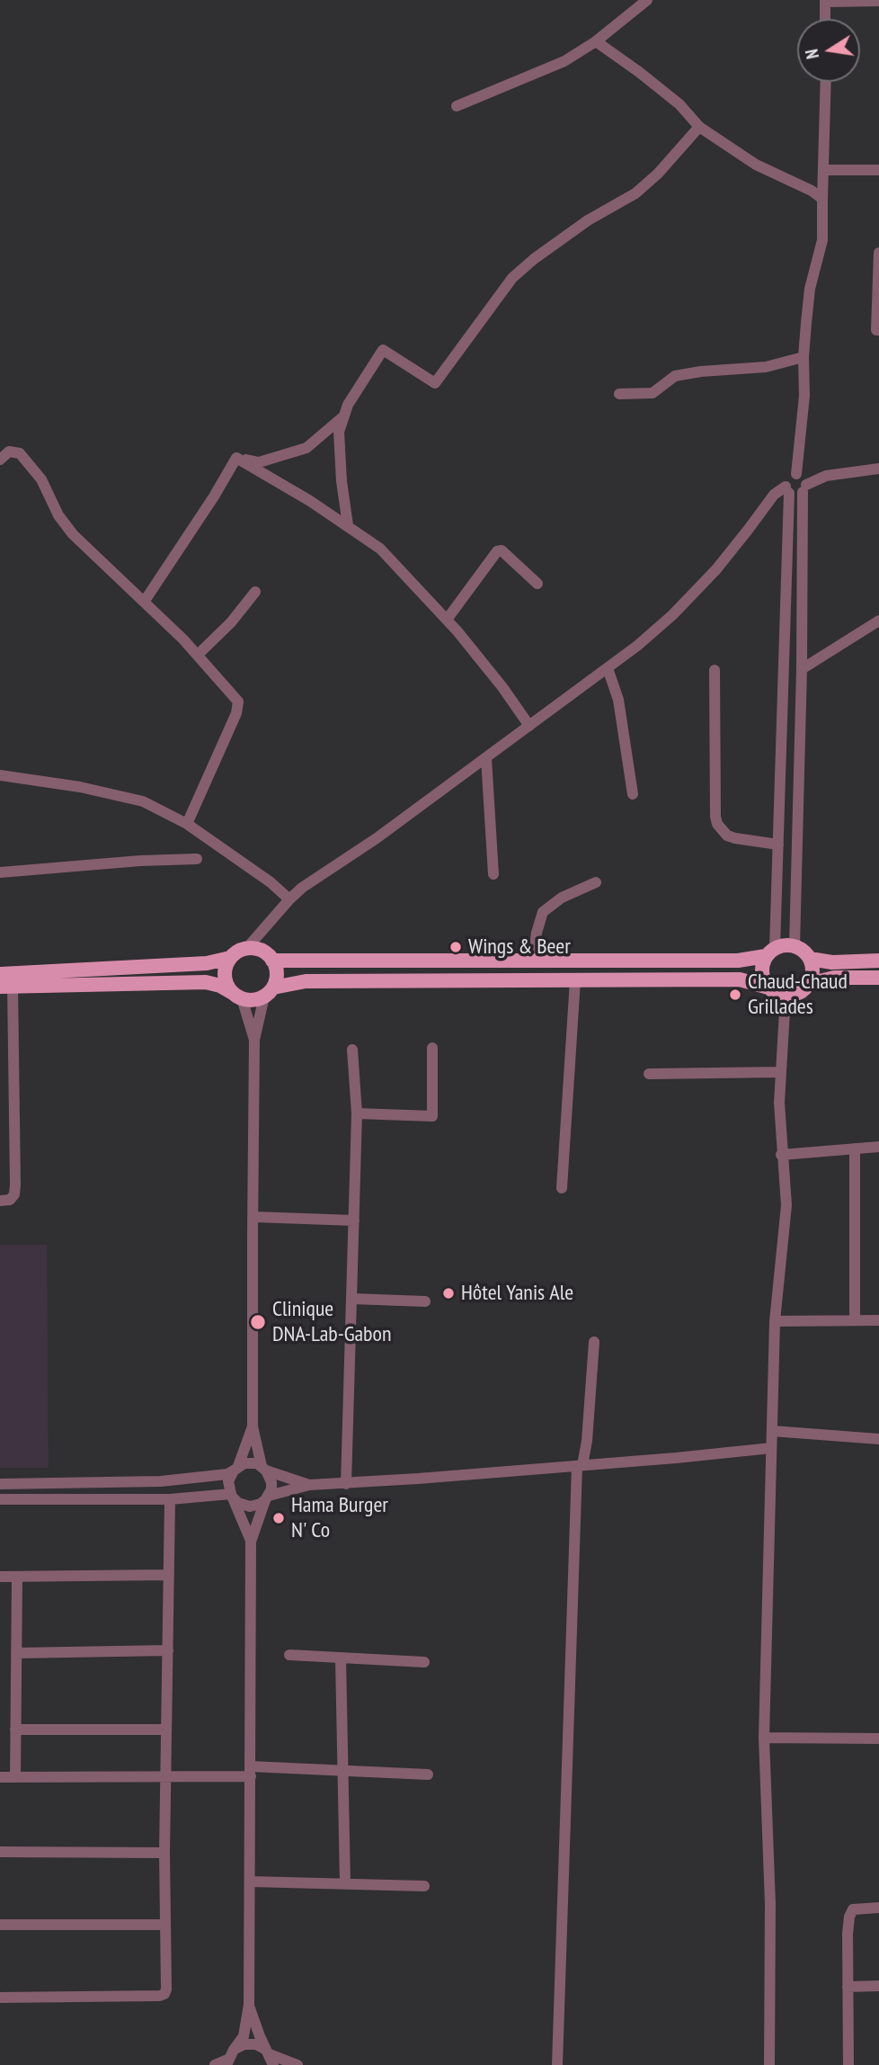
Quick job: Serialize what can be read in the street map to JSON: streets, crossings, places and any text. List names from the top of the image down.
{
  "places": [
    "Wings & Beer",
    "Chaud-Chaud Grillades",
    "Hôtel Yanis Ale",
    "Clinique DNA-Lab-Gabon",
    "Hama Burger N' Co"
  ],
  "north": "left"
}
